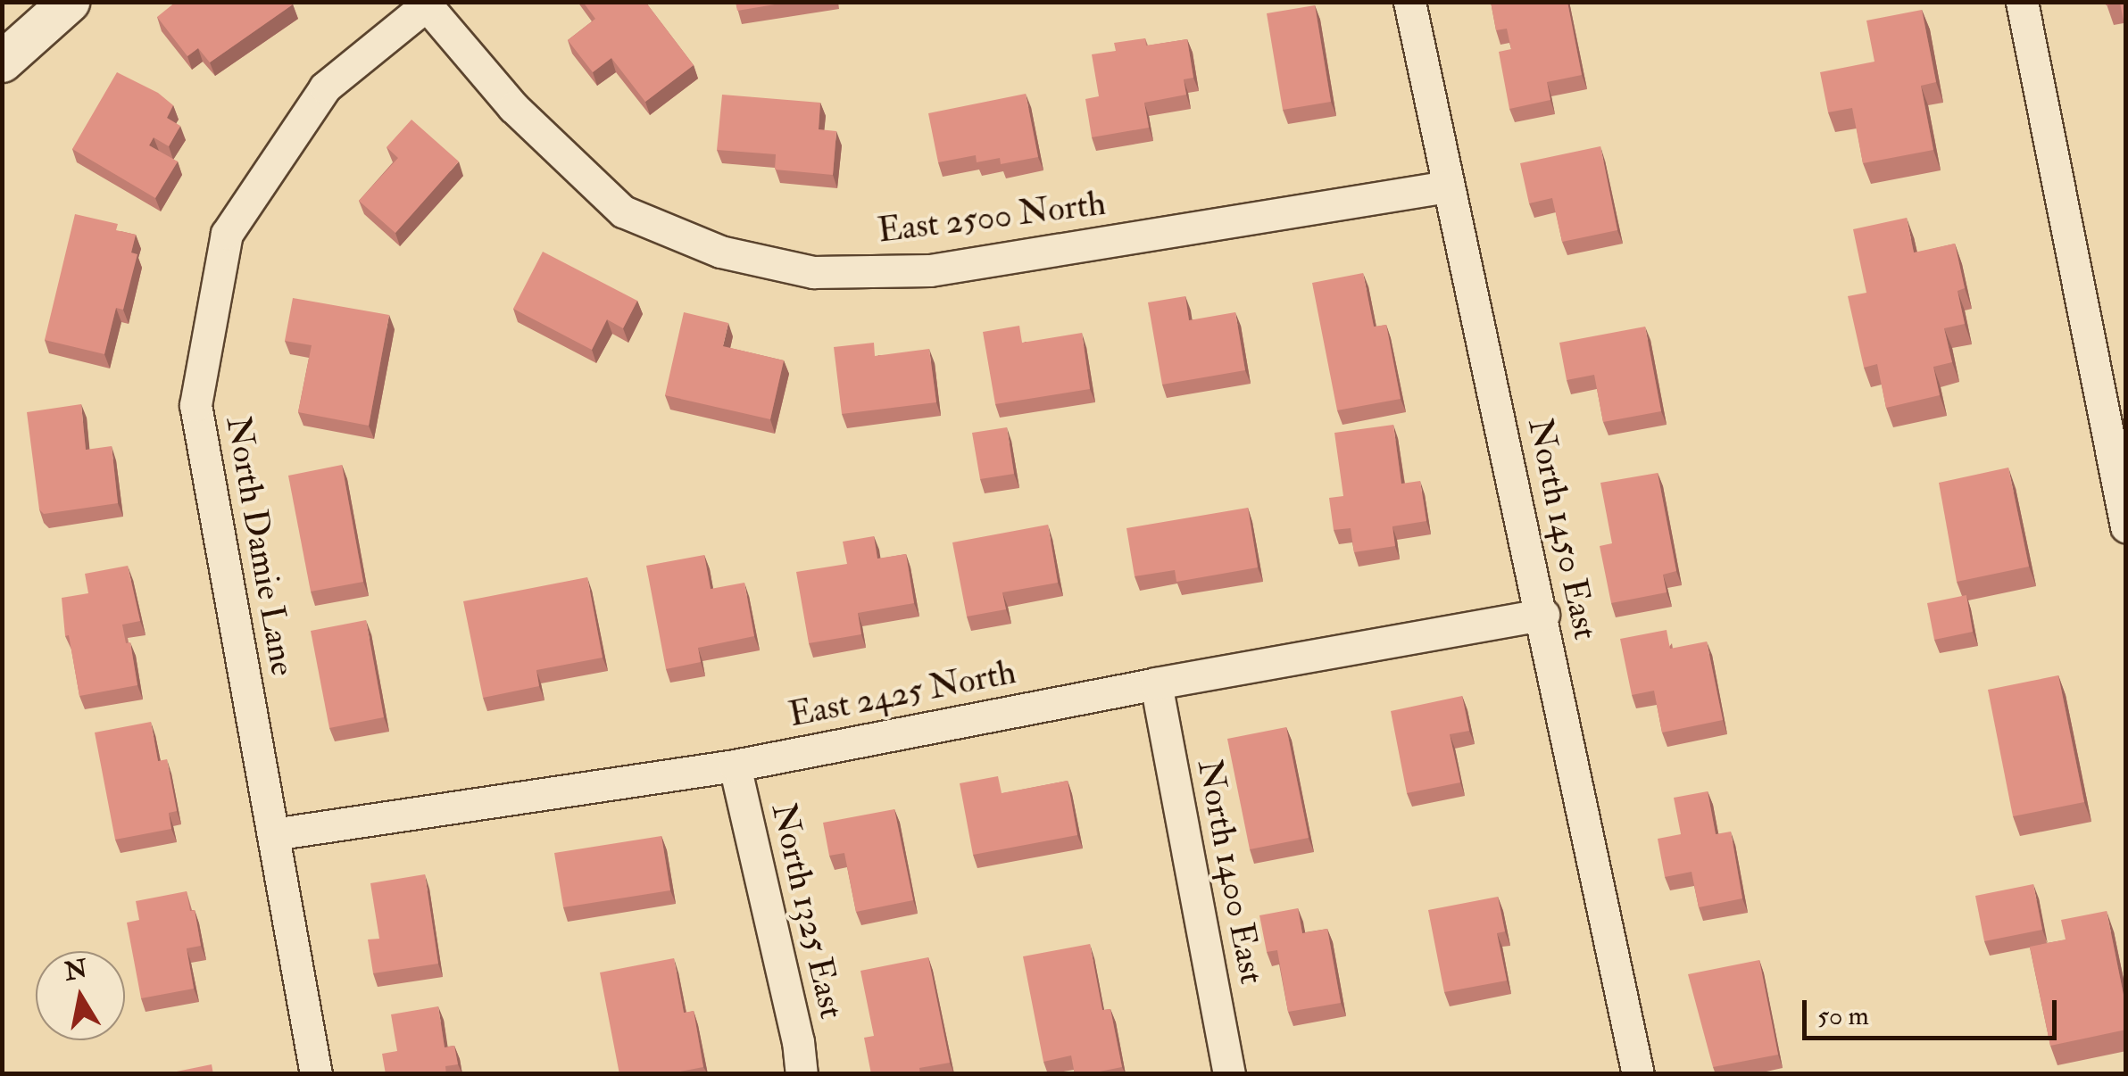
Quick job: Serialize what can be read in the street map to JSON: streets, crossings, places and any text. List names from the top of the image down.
{
  "streets": {
    "street": [
      "East 2500 North",
      "North 1450 East",
      "North Damie Lane",
      "East 2425 North",
      "North 1400 East",
      "North 1325 East"
    ]
  },
  "crossings": [
    ["East 2500 North", "North 1450 East"],
    ["East 2500 North", "North Damie Lane"],
    ["North 1450 East", "East 2425 North"],
    ["North Damie Lane", "East 2425 North"],
    ["East 2425 North", "North 1400 East"],
    ["East 2425 North", "North 1325 East"]
  ],
  "scale_bar": "50 m",
  "north": "top"
}
